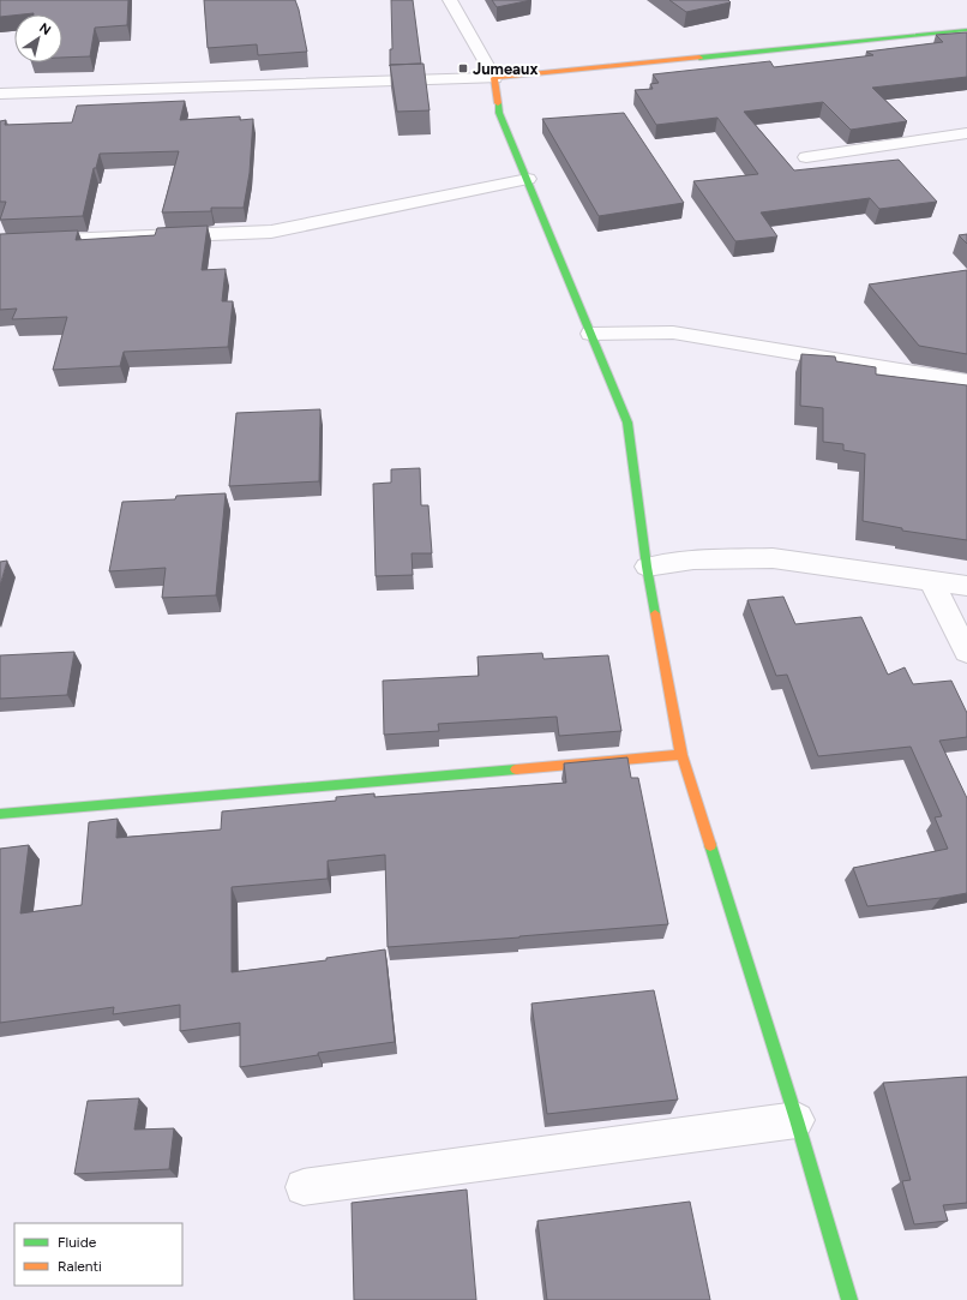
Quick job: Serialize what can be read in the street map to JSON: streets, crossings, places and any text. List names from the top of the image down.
{
  "places": {
    "transit": ["Jumeaux"]
  },
  "legend": ["Fluide", "Ralenti"],
  "north": "top right"
}
